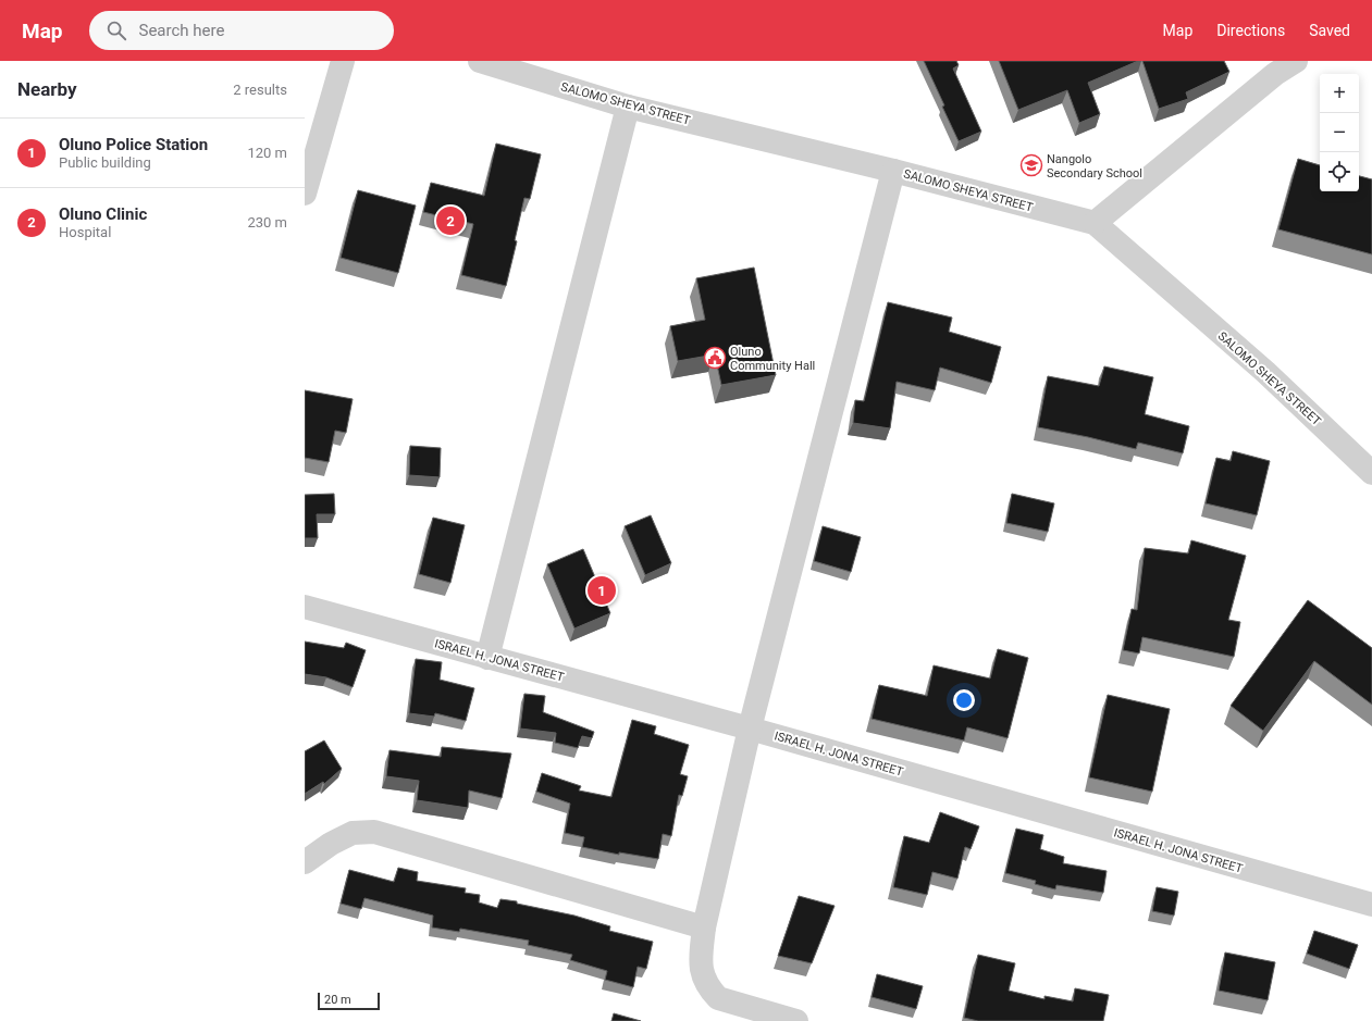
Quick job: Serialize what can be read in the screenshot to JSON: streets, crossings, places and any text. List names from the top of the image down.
{
  "streets": {
    "street": ["SALOMO SHEYA STREET", "ISRAEL H. JONA STREET"]
  },
  "places": {
    "school or university": ["Nangolo Secondary School"],
    "public building": ["Oluno Community Hall"]
  },
  "scale_bar": "20 m",
  "page": {
    "header": "Map",
    "search": "Search here",
    "nav": ["Map", "Directions", "Saved"],
    "heading": ["Nearby", "2 results"],
    "map_buttons": ["+", "−"],
    "list": [
      {
        "mark": "1",
        "name": "Oluno Police Station",
        "note": "Public building",
        "value": "120 m"
      },
      {
        "mark": "2",
        "name": "Oluno Clinic",
        "note": "Hospital",
        "value": "230 m"
      }
    ],
    "pins": ["2", "1"],
    "scale": "20 m"
  }
}
